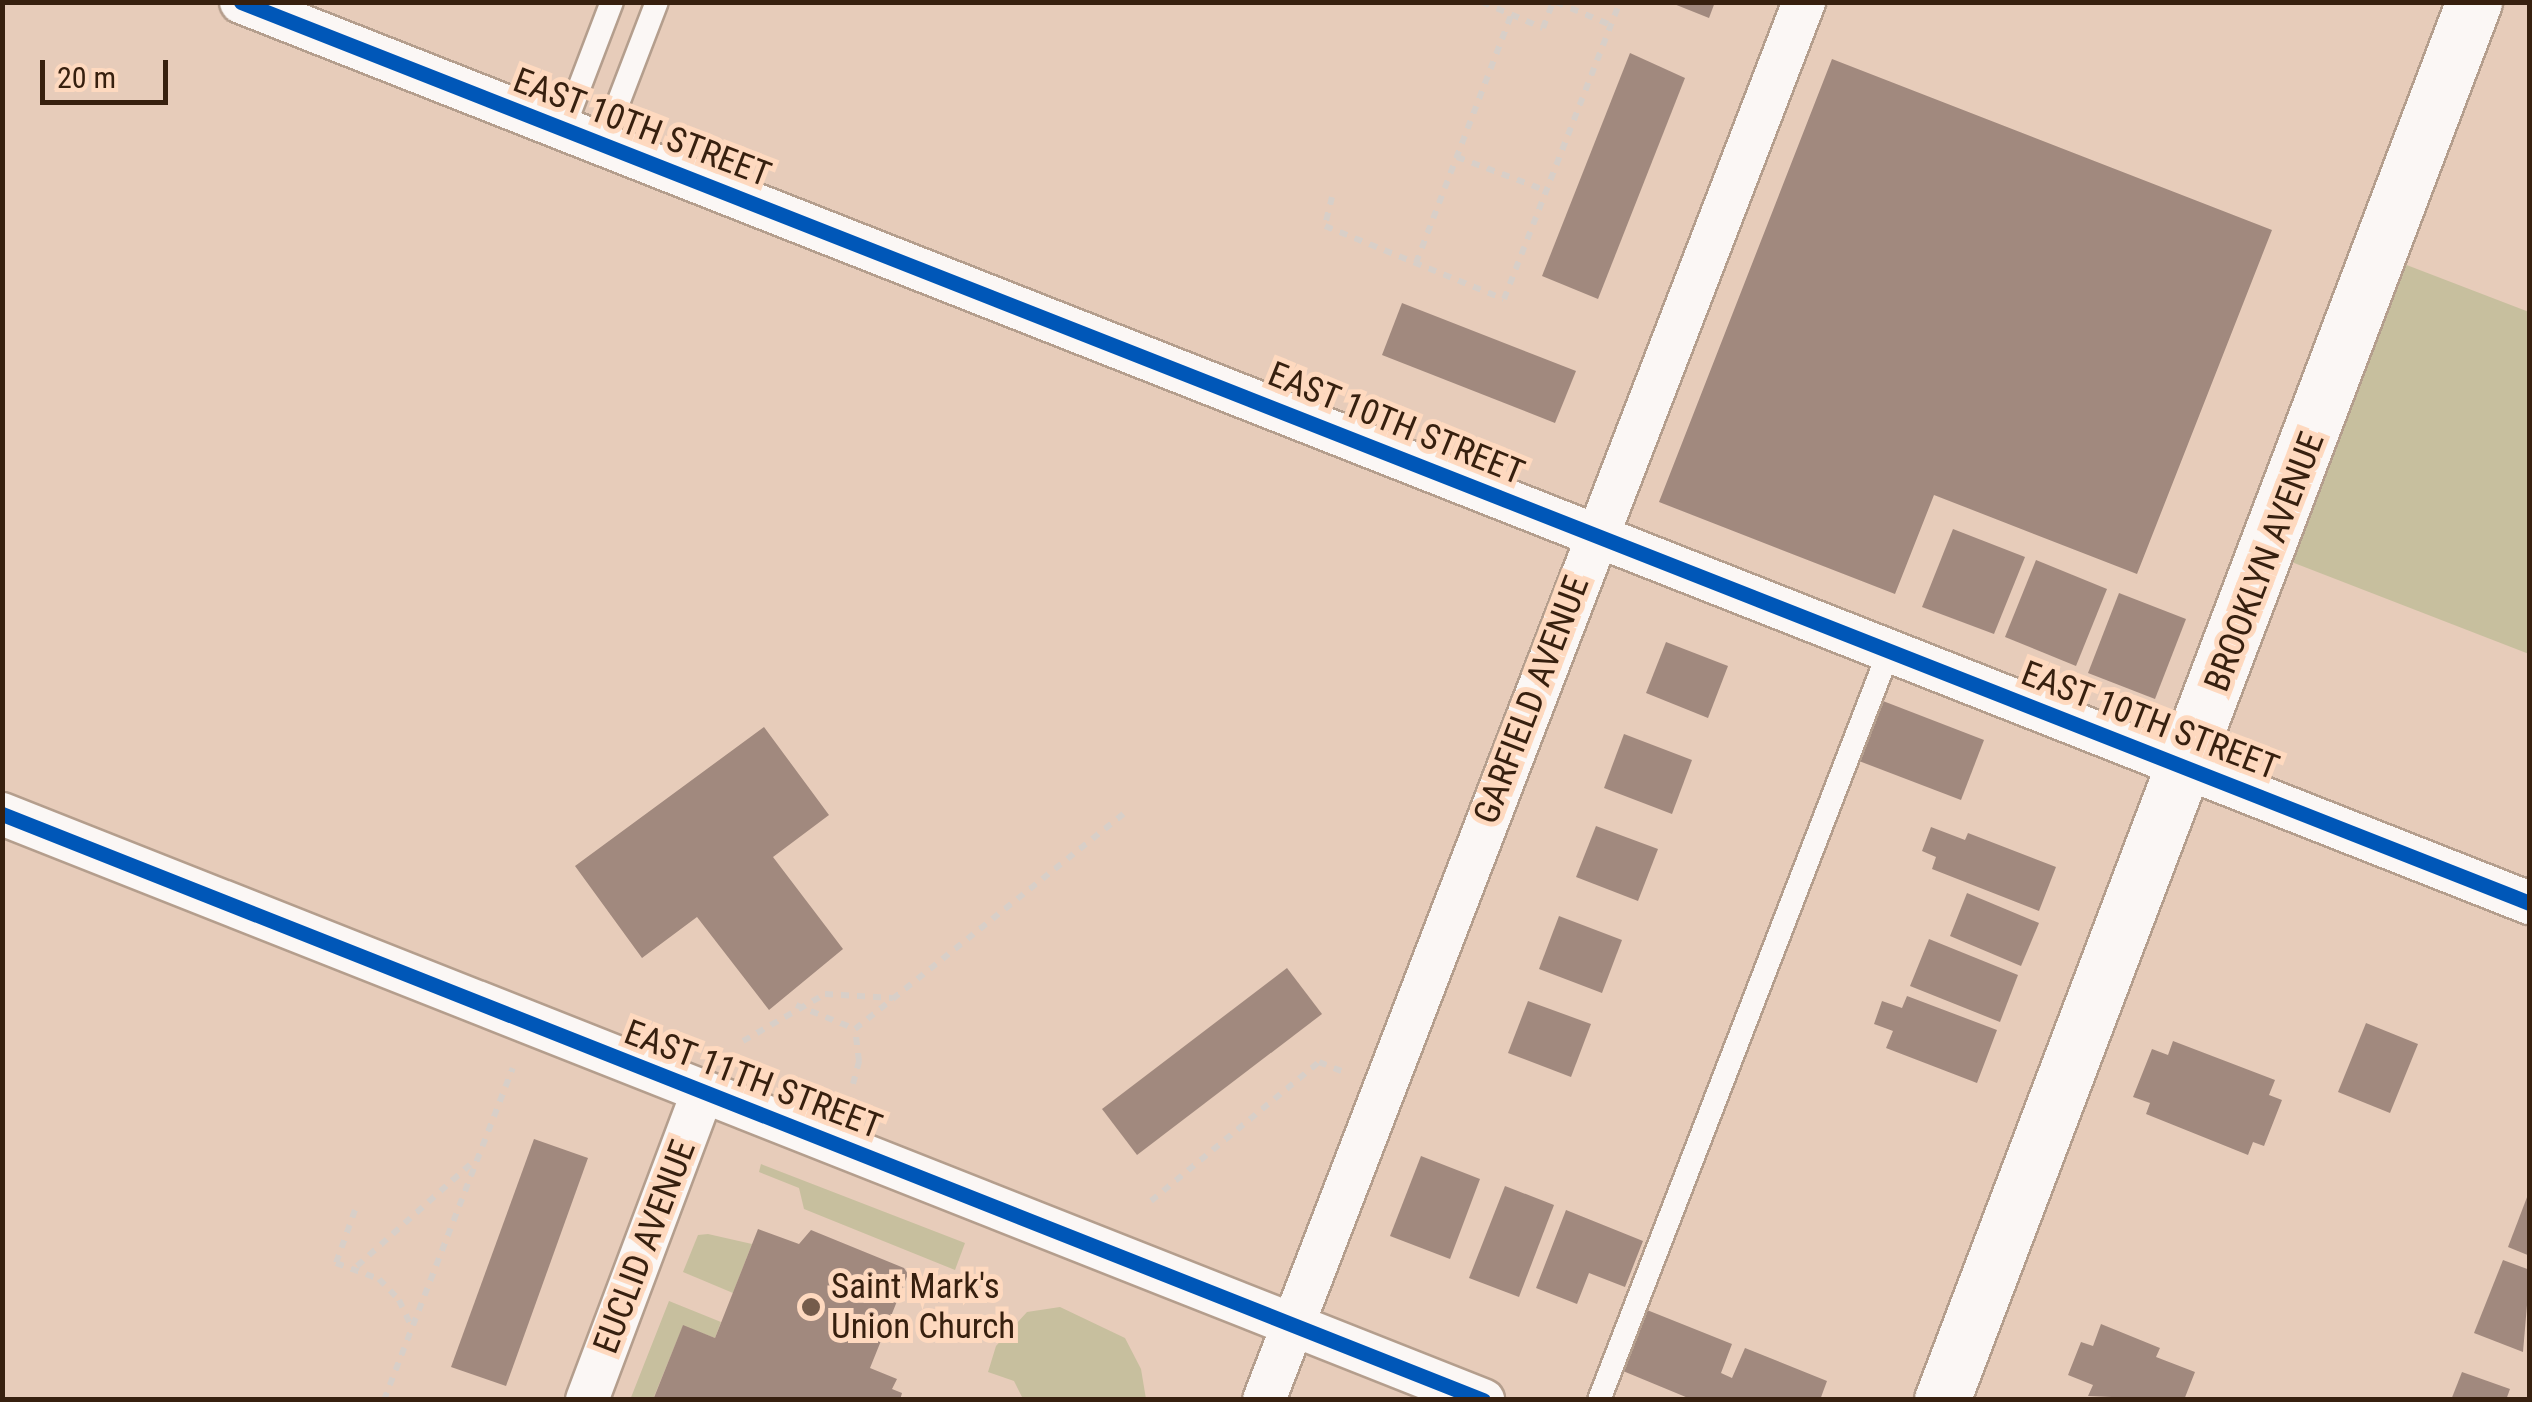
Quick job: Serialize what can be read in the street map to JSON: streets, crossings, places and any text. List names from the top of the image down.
{
  "streets": {
    "street": [
      "EAST 10TH STREET",
      "BROOKLYN AVENUE",
      "GARFIELD AVENUE",
      "EAST 11TH STREET",
      "EUCLID AVENUE"
    ]
  },
  "crossings": [
    ["EAST 10TH STREET", "BROOKLYN AVENUE"],
    ["EAST 10TH STREET", "GARFIELD AVENUE"],
    ["GARFIELD AVENUE", "EAST 11TH STREET"],
    ["EAST 11TH STREET", "EUCLID AVENUE"]
  ],
  "places": ["Saint Mark's Union Church"],
  "scale_bar": "20 m"
}
